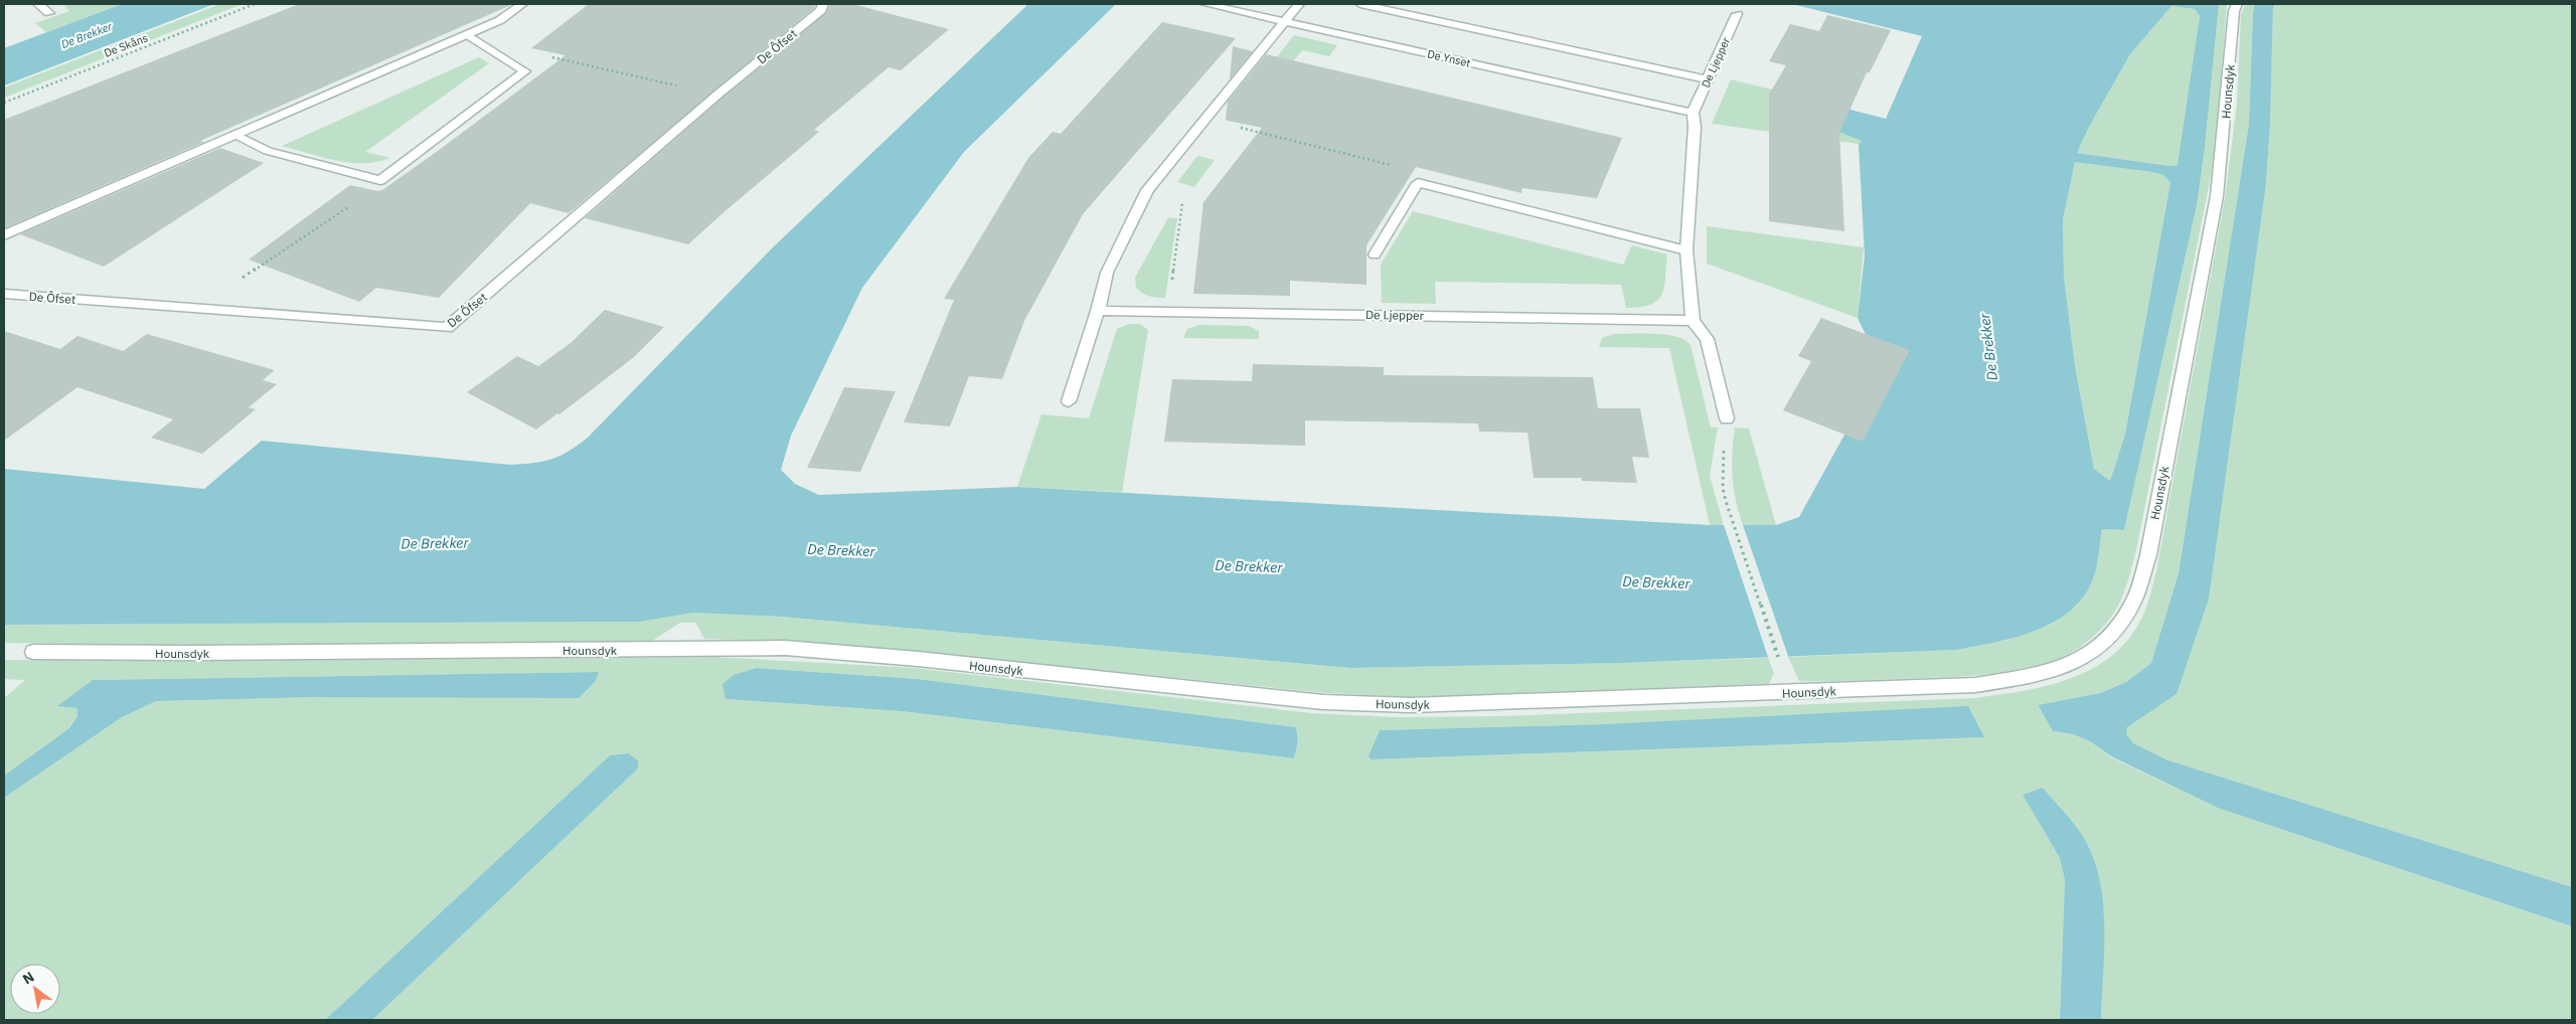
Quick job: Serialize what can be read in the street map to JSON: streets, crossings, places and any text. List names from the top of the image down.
{
  "streets": {
    "street": [
      "De Ôfset",
      "De Ynset",
      "De Ljepper",
      "Hounsdyk"
    ],
    "path": ["De Skâns"]
  },
  "crossings": [
    ["De Ynset", "De Ljepper"]
  ],
  "water": ["De Brekker"],
  "north": "top left"
}
